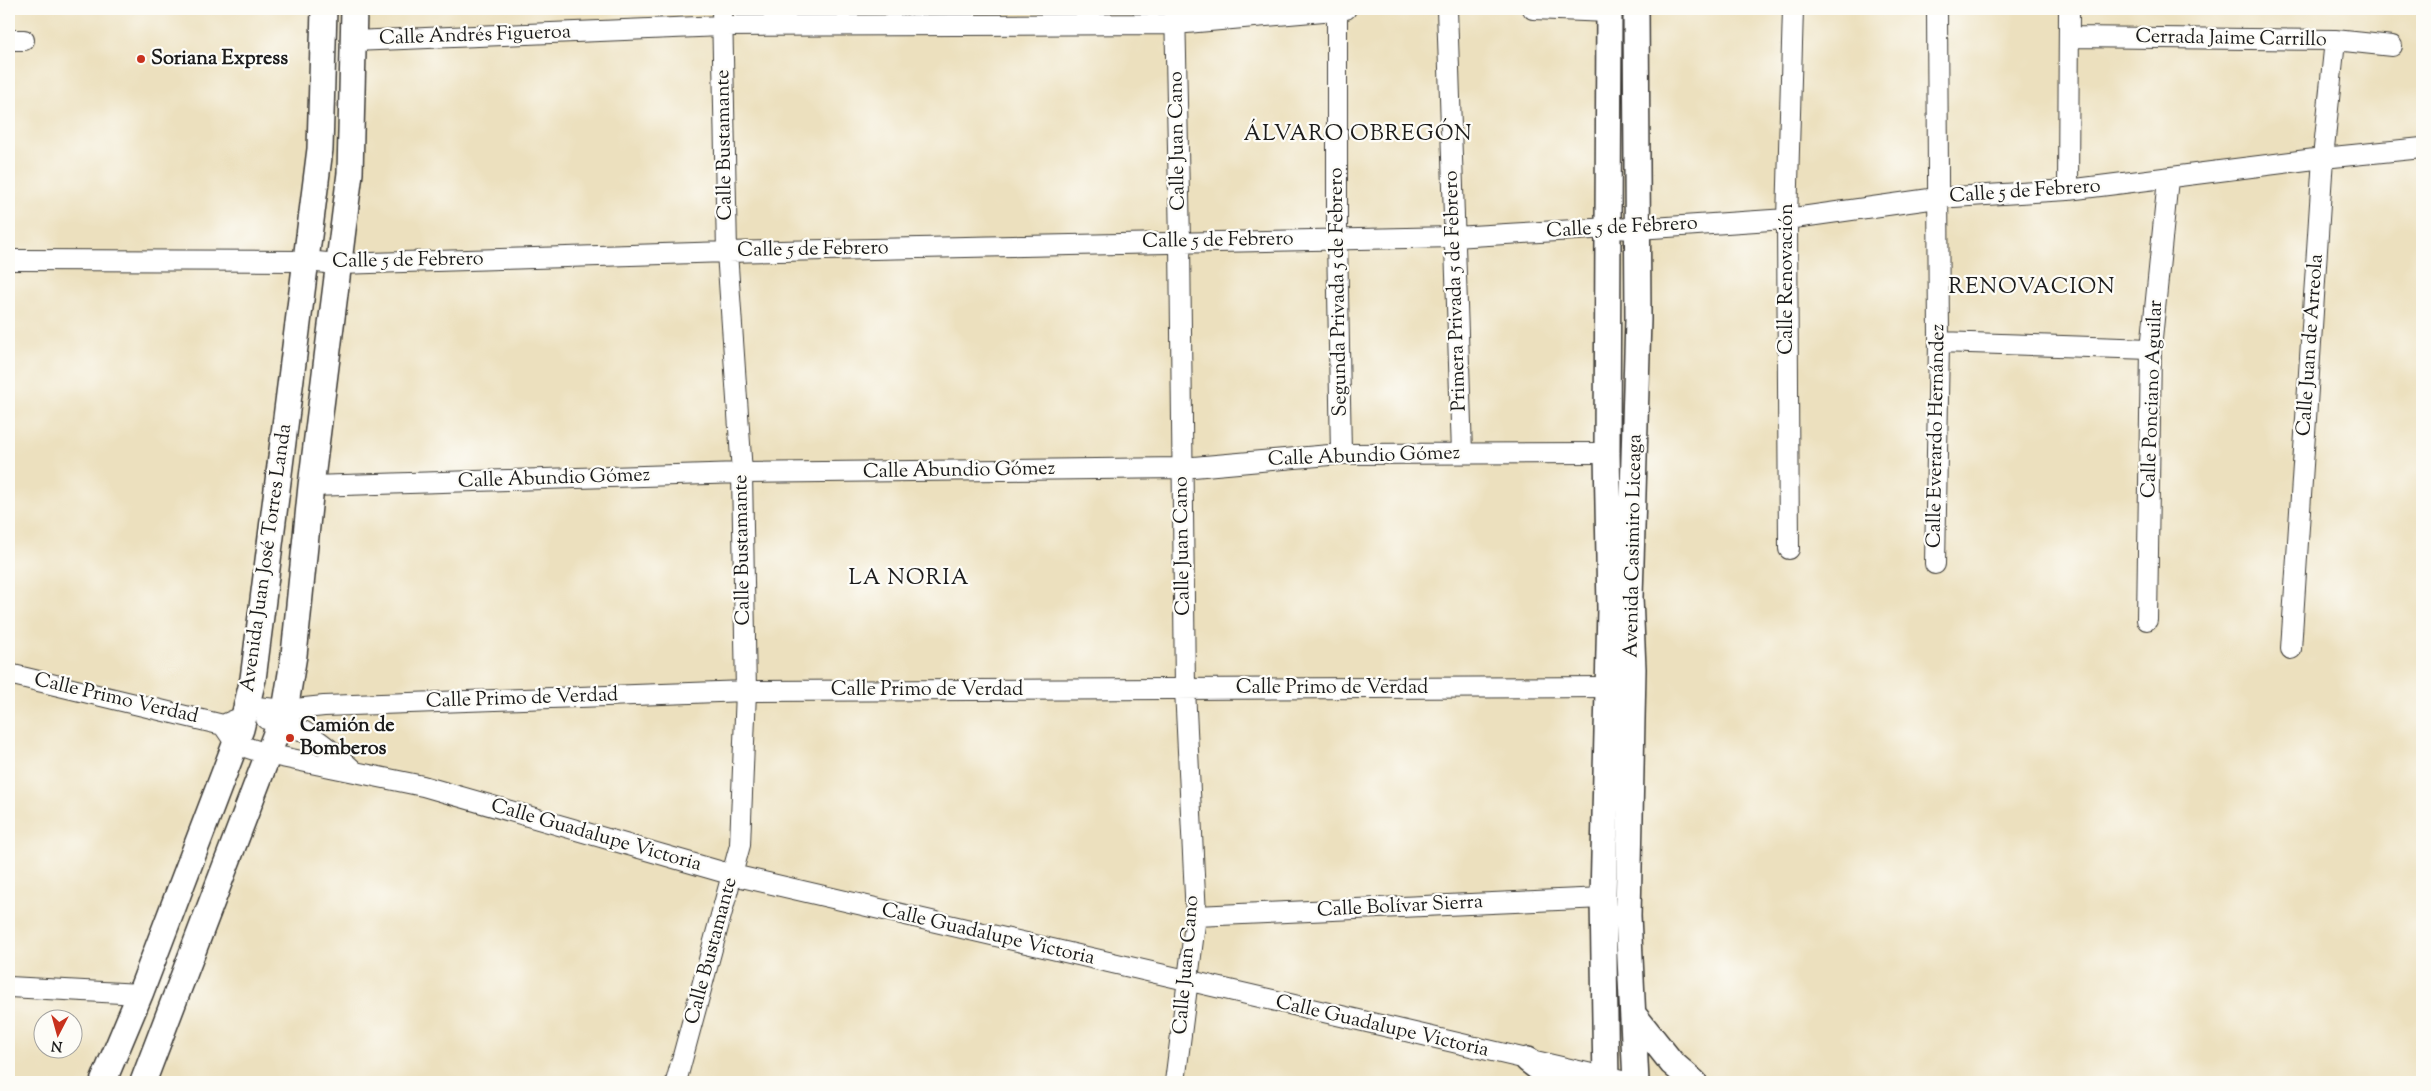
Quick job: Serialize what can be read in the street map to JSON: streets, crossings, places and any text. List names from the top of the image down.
{
  "streets": {
    "main road": ["Avenida Casimiro Liceaga", "Avenida Juan José Torres Landa"],
    "street": [
      "Calle Andrés Figueroa",
      "Cerrada Jaime Carrillo",
      "Calle Juan Cano",
      "Calle Bustamante",
      "Calle 5 de Febrero",
      "Calle Renovación",
      "Primera Privada 5 de Febrero",
      "Segunda Privada 5 de Febrero",
      "Calle Juan de Arreola",
      "Calle Ponciano Aguilar",
      "Calle Everardo Hernández",
      "Calle Abundio Gómez",
      "Calle Primo de Verdad",
      "Calle Primo Verdad",
      "Calle Guadalupe Victoria",
      "Calle Bolívar Sierra"
    ]
  },
  "crossings": [
    ["Calle Andrés Figueroa", "Calle Juan Cano"],
    ["Calle Andrés Figueroa", "Calle Bustamante"],
    ["Calle Andrés Figueroa", "Segunda Privada 5 de Febrero"],
    ["Calle Andrés Figueroa", "Avenida Juan José Torres Landa"],
    ["Cerrada Jaime Carrillo", "Calle Juan de Arreola"],
    ["Calle Juan Cano", "Calle 5 de Febrero"],
    ["Calle Juan Cano", "Calle Abundio Gómez"],
    ["Calle Juan Cano", "Calle Primo de Verdad"],
    ["Calle Juan Cano", "Calle Guadalupe Victoria"],
    ["Calle Juan Cano", "Calle Bolívar Sierra"],
    ["Calle Bustamante", "Calle 5 de Febrero"],
    ["Calle Bustamante", "Calle Abundio Gómez"],
    ["Calle Bustamante", "Calle Primo de Verdad"],
    ["Calle Bustamante", "Calle Guadalupe Victoria"],
    ["Calle 5 de Febrero", "Calle Renovación"],
    ["Calle 5 de Febrero", "Primera Privada 5 de Febrero"],
    ["Calle 5 de Febrero", "Segunda Privada 5 de Febrero"],
    ["Calle 5 de Febrero", "Calle Juan de Arreola"],
    ["Calle 5 de Febrero", "Calle Ponciano Aguilar"],
    ["Calle 5 de Febrero", "Calle Everardo Hernández"],
    ["Calle 5 de Febrero", "Avenida Casimiro Liceaga"],
    ["Calle 5 de Febrero", "Avenida Juan José Torres Landa"],
    ["Primera Privada 5 de Febrero", "Calle Abundio Gómez"],
    ["Segunda Privada 5 de Febrero", "Calle Abundio Gómez"],
    ["Calle Abundio Gómez", "Avenida Casimiro Liceaga"],
    ["Calle Abundio Gómez", "Avenida Juan José Torres Landa"],
    ["Avenida Casimiro Liceaga", "Calle Primo de Verdad"],
    ["Avenida Casimiro Liceaga", "Calle Guadalupe Victoria"],
    ["Avenida Casimiro Liceaga", "Calle Bolívar Sierra"],
    ["Avenida Juan José Torres Landa", "Calle Primo de Verdad"],
    ["Avenida Juan José Torres Landa", "Calle Primo Verdad"],
    ["Avenida Juan José Torres Landa", "Calle Guadalupe Victoria"],
    ["Calle Primo Verdad", "Calle Guadalupe Victoria"]
  ],
  "districts": ["ÁLVARO OBREGÓN", "RENOVACION", "LA NORIA"],
  "places": ["Soriana Express", "Camión de Bomberos"],
  "north": "bottom"
}
